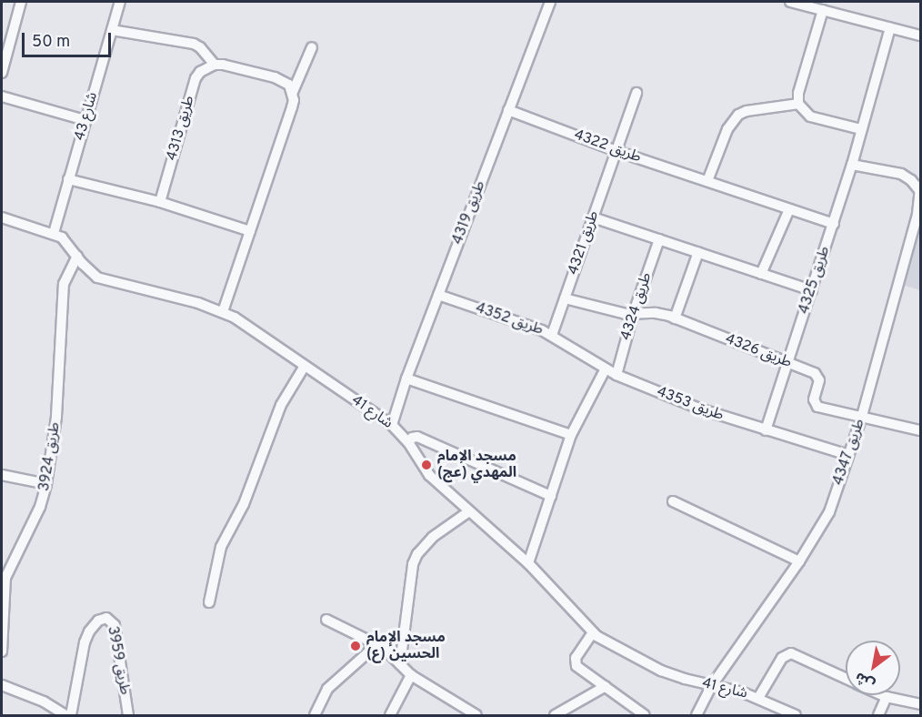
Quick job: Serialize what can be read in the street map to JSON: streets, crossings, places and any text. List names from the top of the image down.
{
  "streets": {
    "street": [
      "شارع 43",
      "طريق 4313",
      "طريق 4322",
      "طريق 4319",
      "طريق 4321",
      "طريق 4325",
      "طريق 4324",
      "طريق 4352",
      "طريق 4326",
      "طريق 4353",
      "شارع 41",
      "طريق 4347",
      "طريق 3924",
      "طريق 3959"
    ]
  },
  "crossings": [
    ["شارع 43", "شارع 41"],
    ["طريق 4322", "طريق 4319"],
    ["طريق 4322", "طريق 4321"],
    ["طريق 4322", "طريق 4325"],
    ["طريق 4319", "طريق 4352"],
    ["طريق 4319", "شارع 41"],
    ["طريق 4321", "طريق 4352"],
    ["طريق 4321", "طريق 4326"],
    ["طريق 4325", "طريق 4326"],
    ["طريق 4325", "طريق 4353"],
    ["طريق 4325", "طريق 4347"],
    ["طريق 4324", "طريق 4326"],
    ["طريق 4324", "طريق 4353"],
    ["طريق 4352", "طريق 4353"],
    ["طريق 4326", "طريق 4347"],
    ["طريق 4353", "طريق 4347"],
    ["شارع 41", "طريق 4347"],
    ["شارع 41", "طريق 3924"]
  ],
  "places": ["مسجد الإمام المهدي (عج)", "مسجد الإمام الحسين (ع)"],
  "scale_bar": "50 m",
  "north": "bottom left"
}
